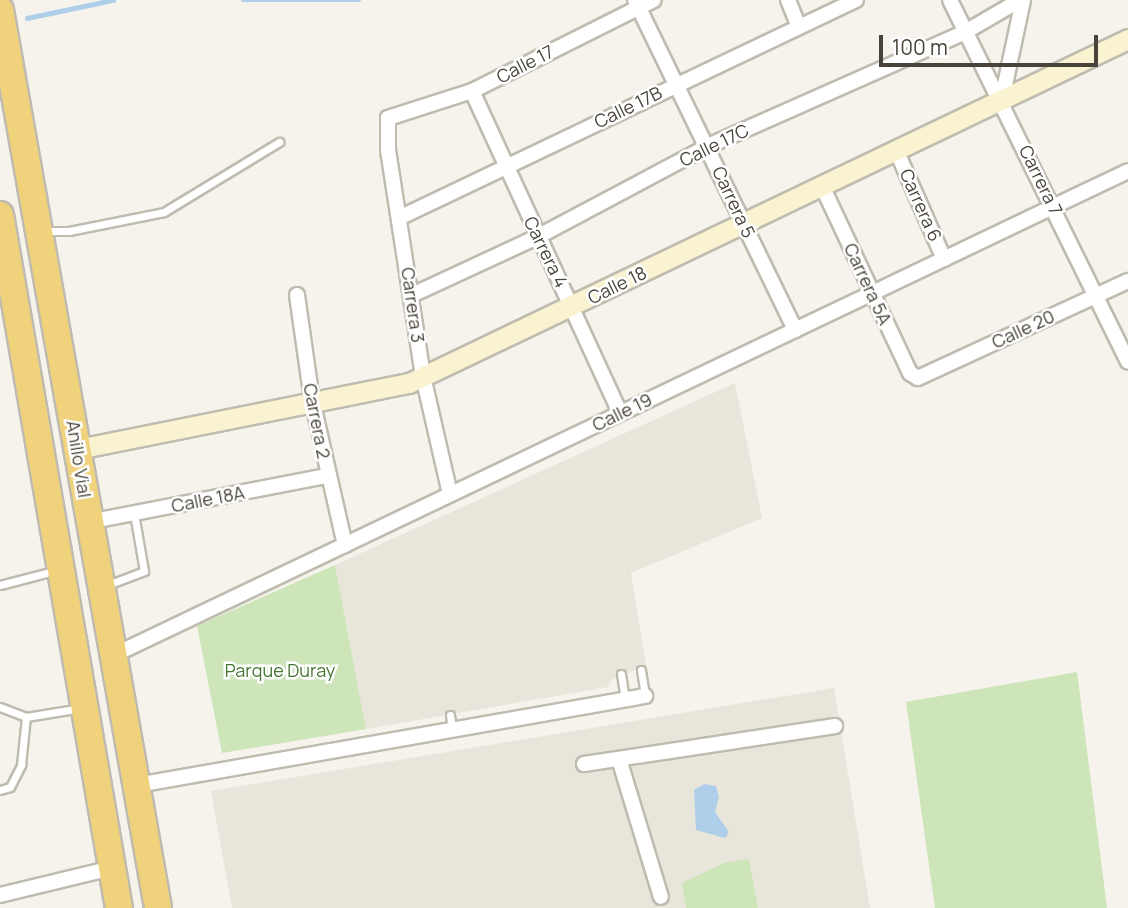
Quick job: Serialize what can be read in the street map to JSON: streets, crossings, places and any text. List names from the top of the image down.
{
  "streets": {
    "highway": ["Anillo Vial"],
    "street": [
      "Calle 17",
      "Calle 17B",
      "Calle 17C",
      "Carrera 7",
      "Carrera 5",
      "Carrera 6",
      "Carrera 4",
      "Carrera 5A",
      "Calle 18",
      "Carrera 3",
      "Calle 20",
      "Calle 19",
      "Carrera 2",
      "Calle 18A"
    ]
  },
  "crossings": [
    ["Calle 17", "Carrera 5"],
    ["Calle 17", "Carrera 4"],
    ["Calle 17", "Carrera 3"],
    ["Calle 17B", "Carrera 5"],
    ["Calle 17B", "Carrera 4"],
    ["Calle 17B", "Carrera 3"],
    ["Calle 17C", "Carrera 7"],
    ["Calle 17C", "Carrera 5"],
    ["Calle 17C", "Carrera 4"],
    ["Calle 17C", "Carrera 3"],
    ["Carrera 7", "Calle 18"],
    ["Carrera 7", "Calle 20"],
    ["Carrera 7", "Calle 19"],
    ["Carrera 5", "Calle 18"],
    ["Carrera 5", "Calle 19"],
    ["Carrera 6", "Calle 18"],
    ["Carrera 6", "Calle 19"],
    ["Carrera 4", "Calle 18"],
    ["Carrera 4", "Calle 19"],
    ["Carrera 5A", "Calle 18"],
    ["Carrera 5A", "Calle 20"],
    ["Carrera 5A", "Calle 19"],
    ["Calle 18", "Carrera 3"],
    ["Calle 18", "Carrera 2"],
    ["Calle 18", "Anillo Vial"],
    ["Carrera 3", "Calle 19"],
    ["Calle 19", "Carrera 2"],
    ["Calle 19", "Anillo Vial"],
    ["Carrera 2", "Calle 18A"],
    ["Anillo Vial", "Calle 18A"]
  ],
  "parks": ["Parque Duray"],
  "scale_bar": "100 m"
}
